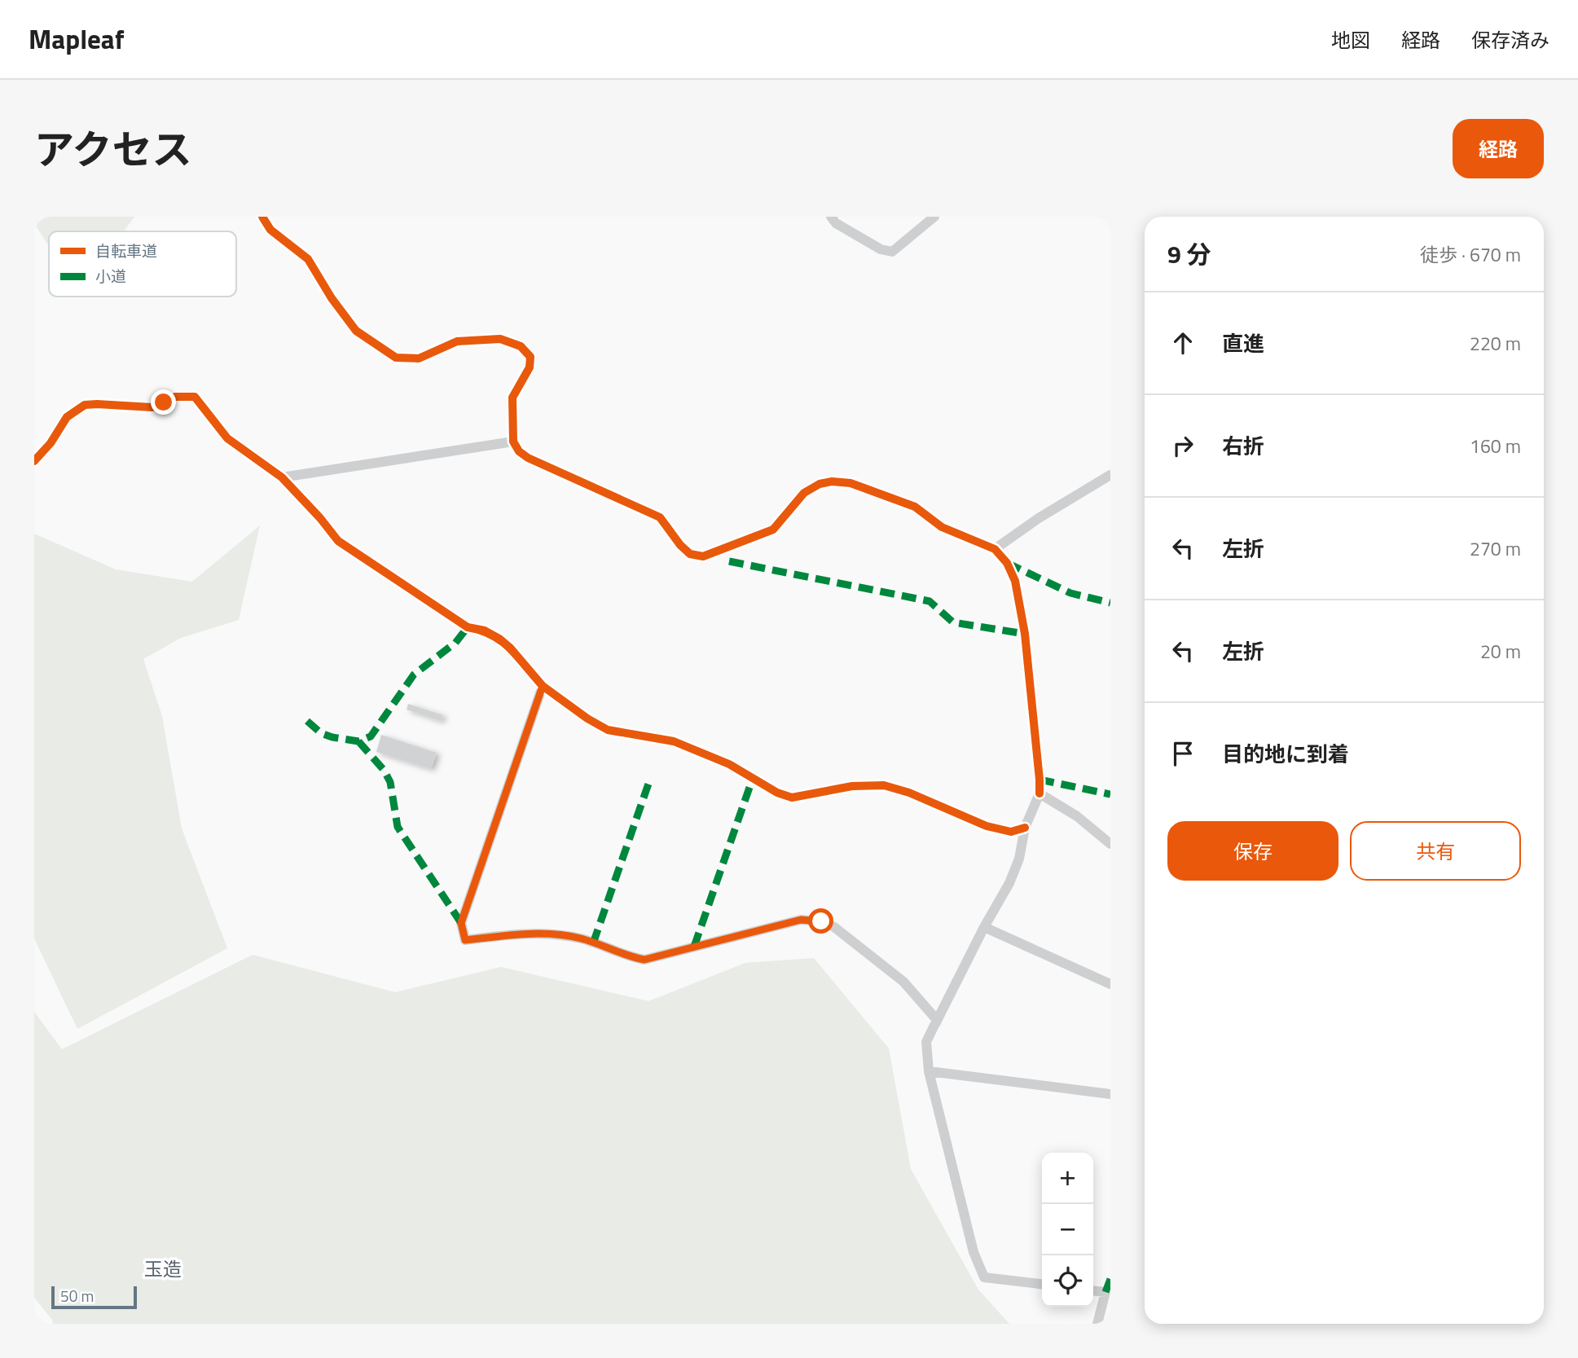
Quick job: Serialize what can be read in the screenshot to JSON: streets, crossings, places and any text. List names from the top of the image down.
{
  "districts": ["玉造"],
  "legend": ["自転車道", "小道"],
  "scale_bar": "50 m",
  "page": {
    "header": "Mapleaf",
    "nav": ["地図", "経路", "保存済み"],
    "title": "アクセス",
    "buttons": [
      "経路",
      ["保存", "共有"]
    ],
    "heading": ["9 分", "徒歩 · 670 m"],
    "list": [
      ["直進", "220 m"],
      ["右折", "160 m"],
      ["左折", "270 m"],
      ["左折", "20 m"],
      "目的地に到着"
    ],
    "map_buttons": ["+", "−"],
    "scale": "50 m"
  }
}
